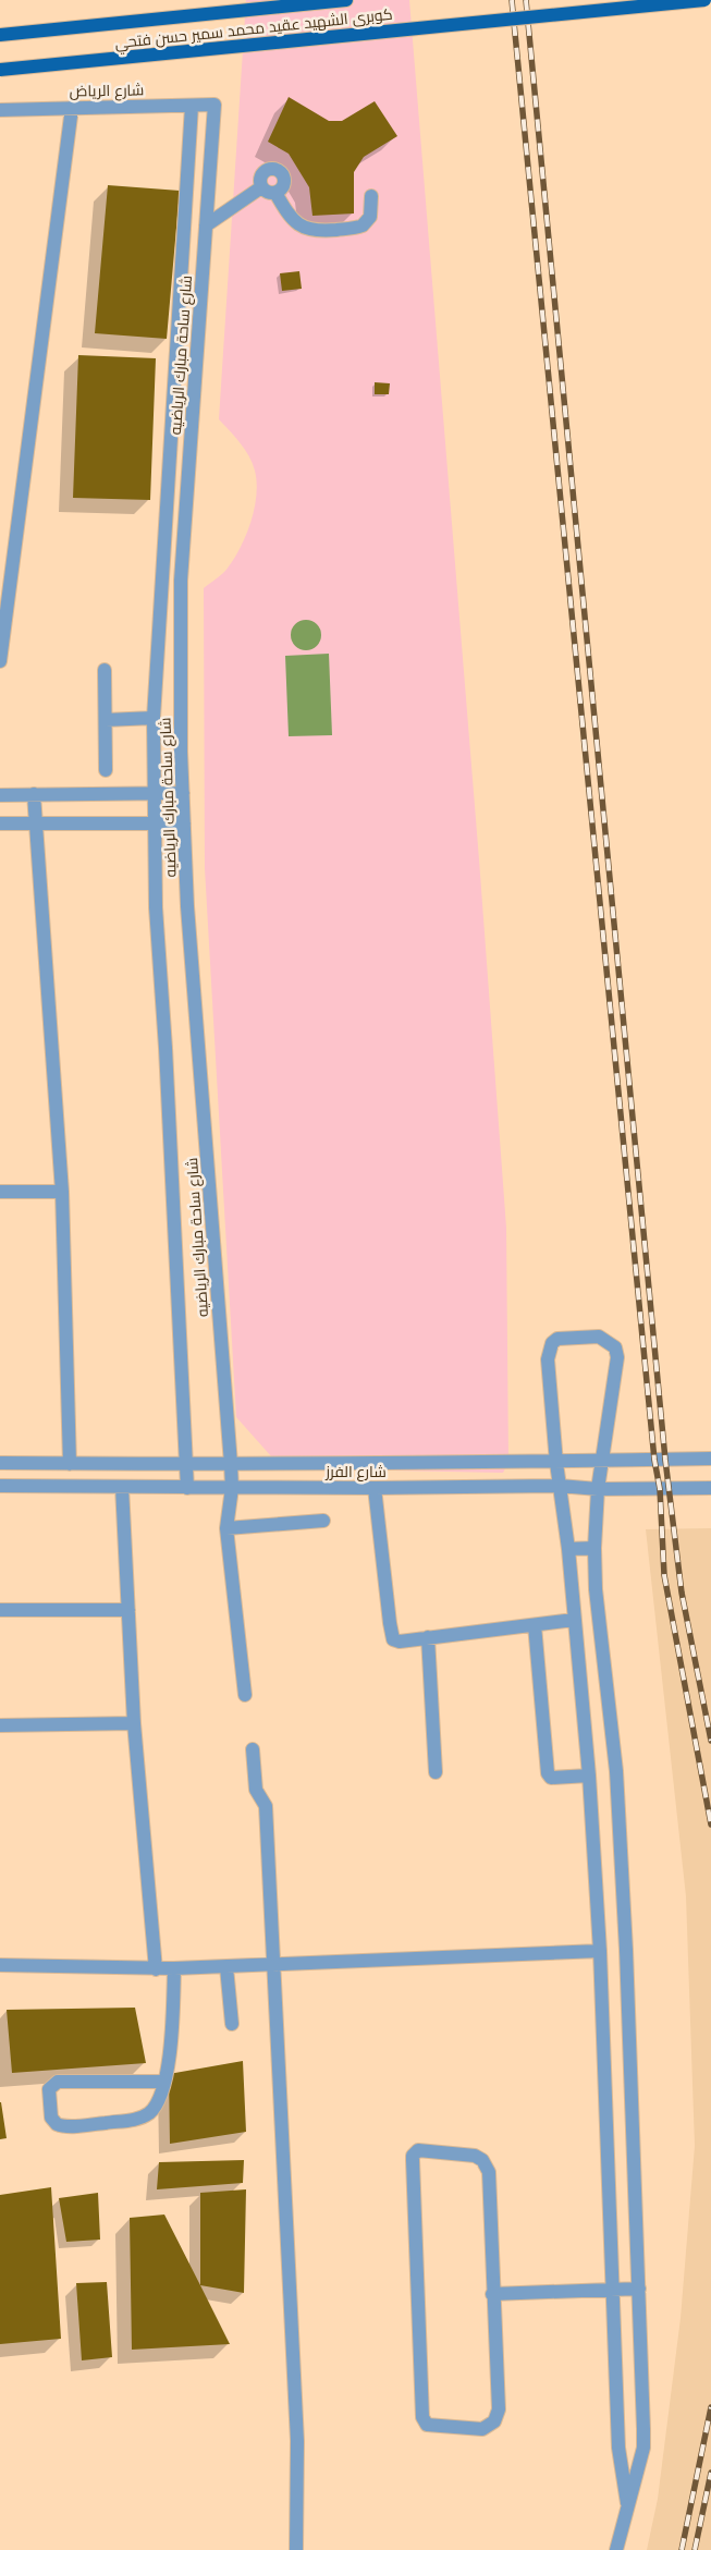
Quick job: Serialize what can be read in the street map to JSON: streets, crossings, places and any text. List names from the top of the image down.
{
  "streets": {
    "main road": ["كوبرى الشهيد عقيد محمد سمير حسن فتحي"],
    "street": ["شارع الرياض", "شارع ساحة مبارك الرياضيه", "شارع الفرز"]
  },
  "crossings": [
    ["شارع الرياض", "شارع ساحة مبارك الرياضيه"],
    ["شارع ساحة مبارك الرياضيه", "شارع الفرز"]
  ]
}
